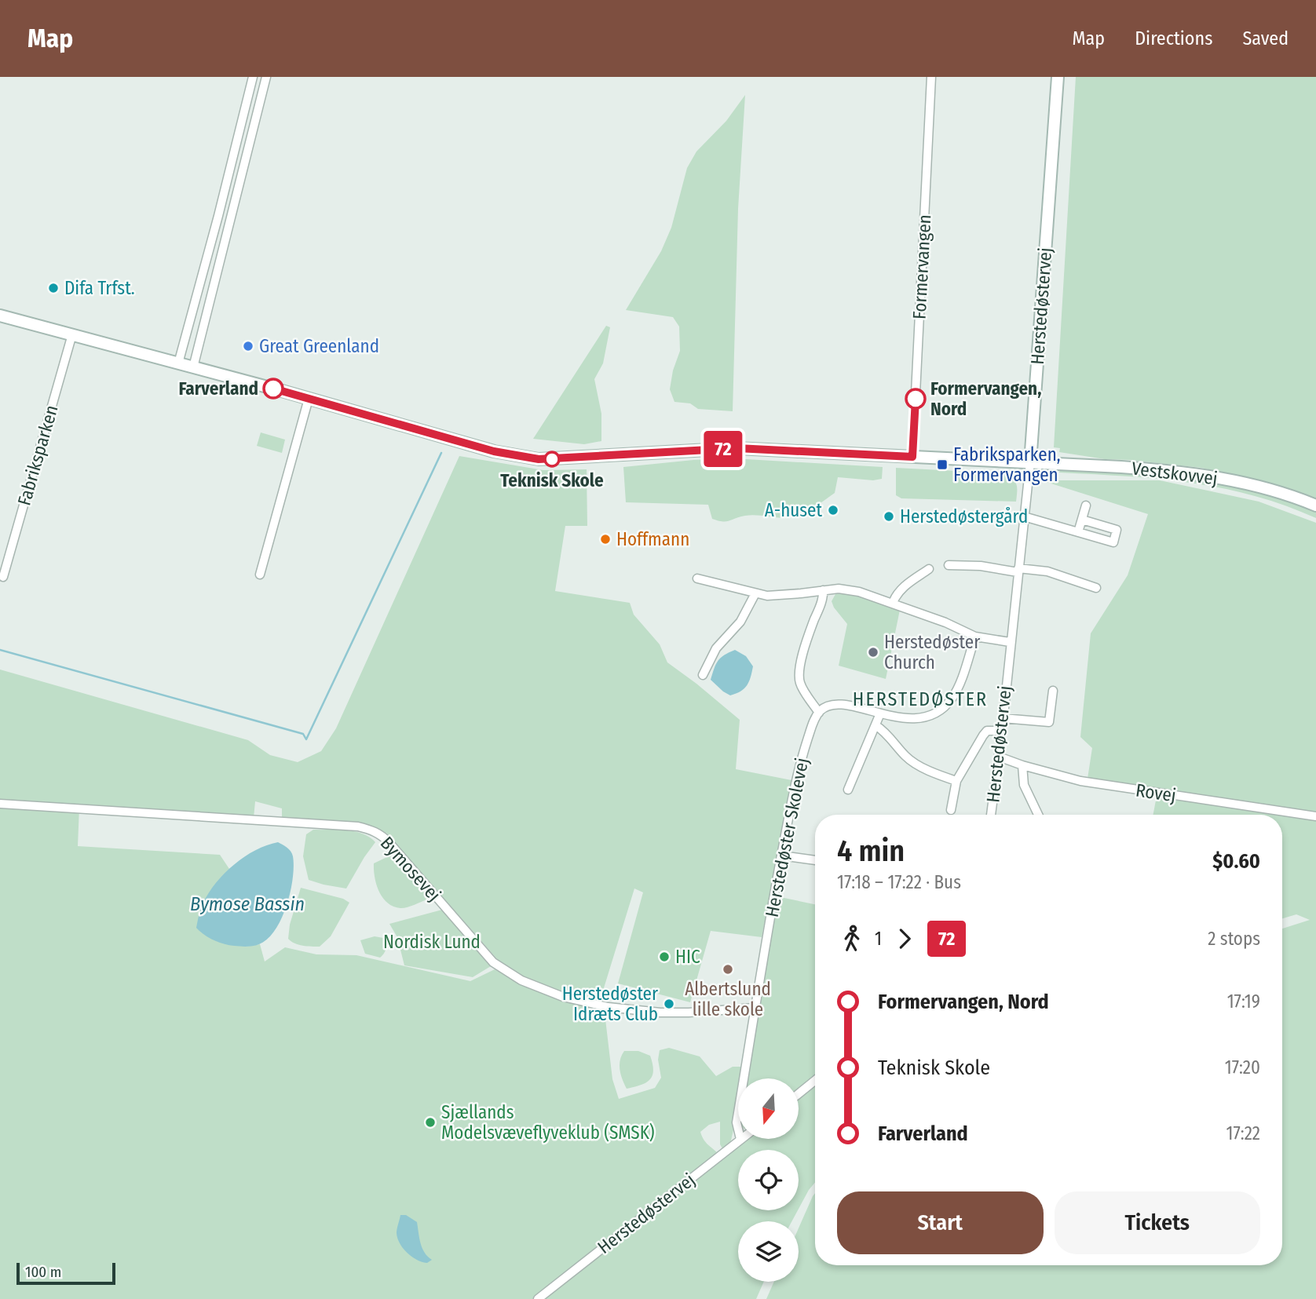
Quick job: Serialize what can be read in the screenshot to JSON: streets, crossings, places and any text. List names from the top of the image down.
{
  "streets": {
    "street": [
      "Formervangen",
      "Herstedøstervej",
      "Fabriksparken",
      "Vestskovvej",
      "Rovej",
      "Herstedøster Skolevej",
      "Bymosevej"
    ]
  },
  "crossings": [
    ["Herstedøstervej", "Vestskovvej"],
    ["Herstedøstervej", "Rovej"],
    ["Herstedøster Skolevej", "Bymosevej"]
  ],
  "districts": ["HERSTEDØSTER"],
  "water": ["Bymose Bassin"],
  "parks": ["Nordisk Lund"],
  "places": {
    "other": [
      "Difa Trfst.",
      "Great Greenland",
      "Farverland",
      "Formervangen, Nord",
      "Teknisk Skole",
      "A-huset",
      "Herstedøstergård",
      "Hoffmann",
      "Herstedøster Church",
      "HIC",
      "Albertslund lille skole",
      "Herstedøster Idræts Club",
      "Sjællands Modelsvæveflyveklub (SMSK)"
    ],
    "transit": ["Fabriksparken, Formervangen"]
  },
  "lines": ["bus line 72"],
  "scale_bar": "100 m",
  "north": "bottom",
  "page": {
    "header": "Map",
    "nav": ["Map", "Directions", "Saved"],
    "on_map": "72",
    "heading": ["4 min", "17:18 – 17:22 · Bus", "$0.60"],
    "legs": ["1", "72", "2 stops"],
    "list": [
      {
        "name": "Formervangen, Nord",
        "value": "17:19"
      },
      {
        "name": "Teknisk Skole",
        "value": "17:20"
      },
      {
        "name": "Farverland",
        "value": "17:22"
      }
    ],
    "buttons": ["Start", "Tickets"],
    "scale": "100 m"
  }
}
